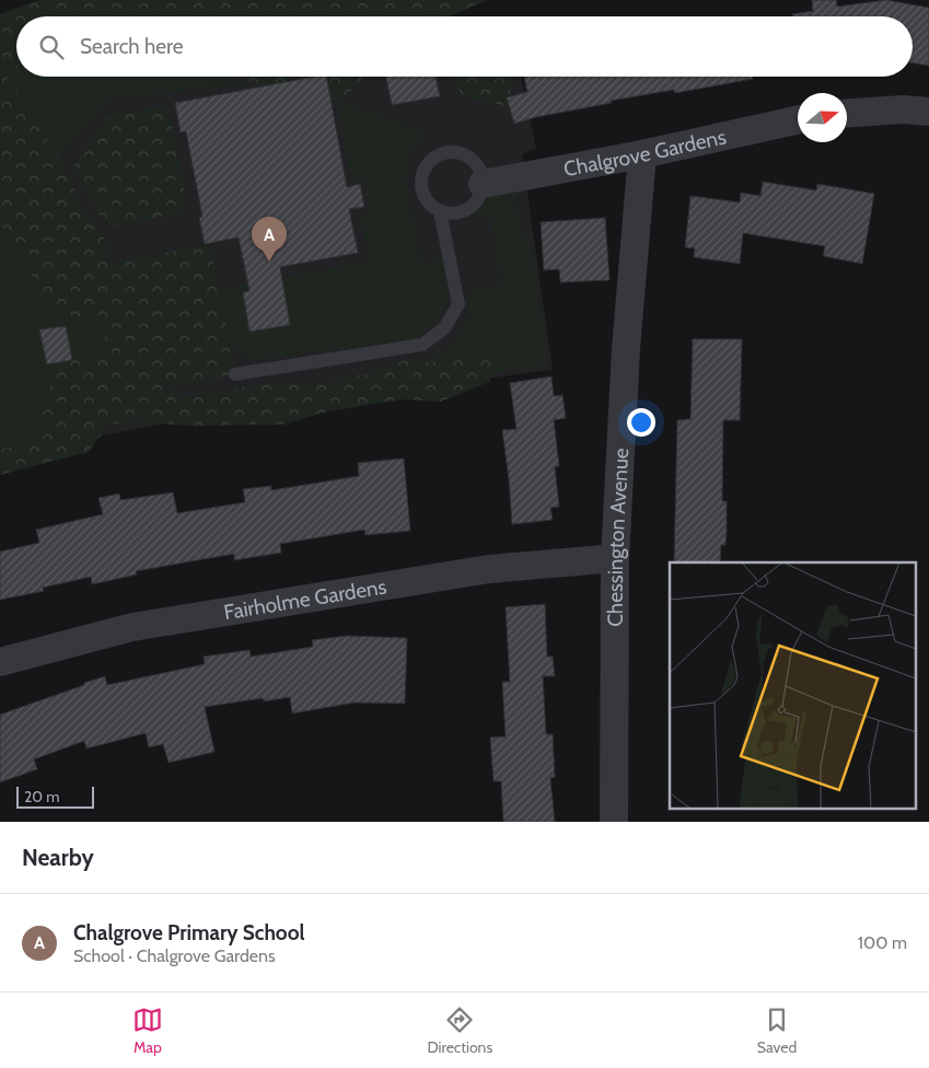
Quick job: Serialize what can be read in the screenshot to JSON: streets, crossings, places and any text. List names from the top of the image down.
{
  "streets": {
    "street": ["Chalgrove Gardens", "Chessington Avenue", "Fairholme Gardens"]
  },
  "crossings": [
    ["Chalgrove Gardens", "Chessington Avenue"],
    ["Chessington Avenue", "Fairholme Gardens"]
  ],
  "scale_bar": "20 m",
  "north": "right",
  "page": {
    "search": "Search here",
    "pins": "A",
    "scale": "20 m",
    "heading": "Nearby",
    "list": [
      {
        "mark": "A",
        "name": "Chalgrove Primary School",
        "note": "School · Chalgrove Gardens",
        "value": "100 m"
      }
    ],
    "nav": ["Map", "Directions", "Saved"]
  }
}
